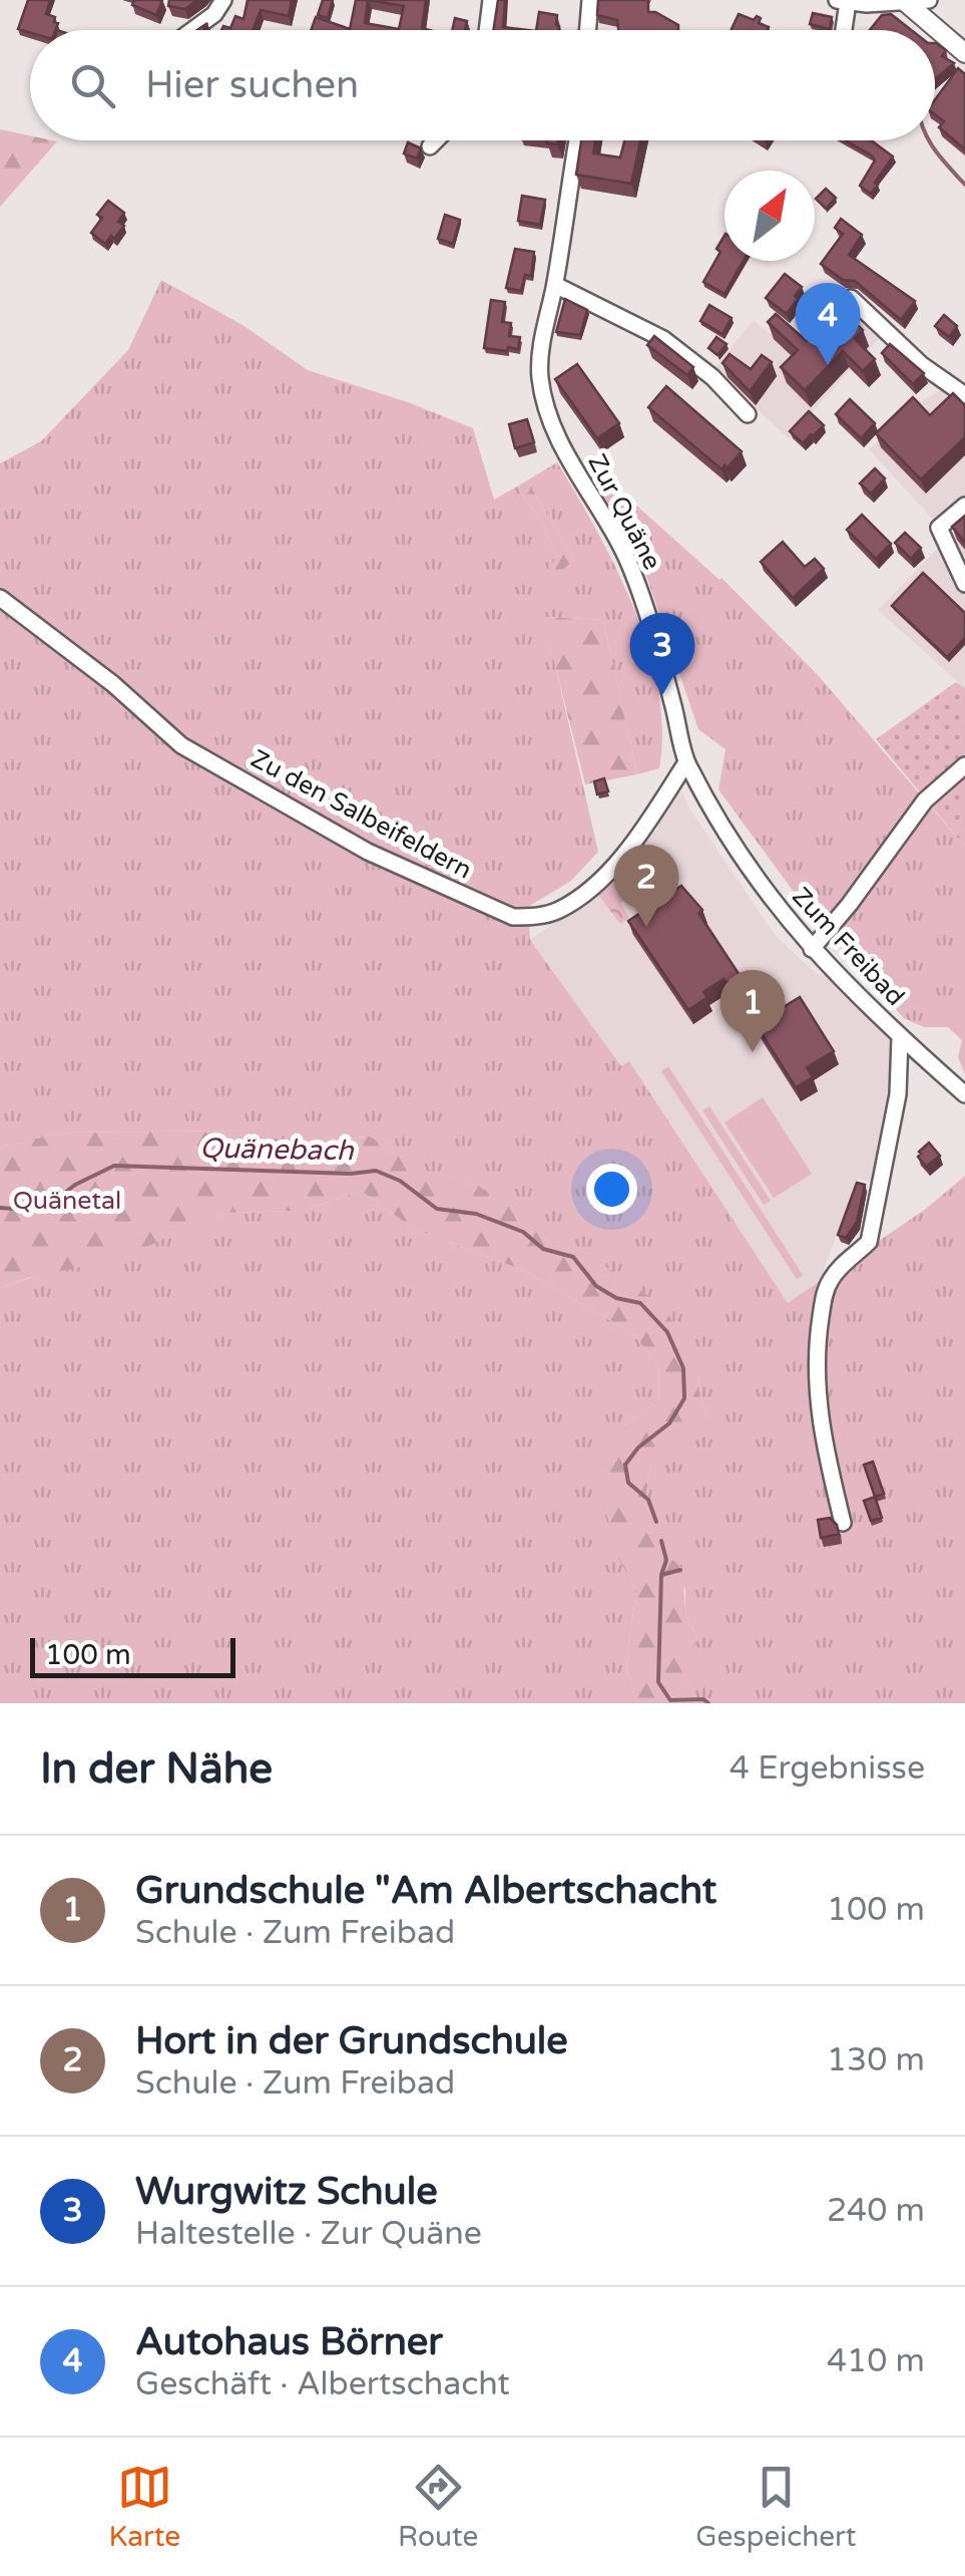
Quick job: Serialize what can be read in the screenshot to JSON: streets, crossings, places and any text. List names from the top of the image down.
{
  "streets": {
    "street": ["Zur Quäne", "Zu den Salbeifeldern", "Zum Freibad"]
  },
  "crossings": [
    ["Zur Quäne", "Zu den Salbeifeldern"],
    ["Zur Quäne", "Zum Freibad"],
    ["Zu den Salbeifeldern", "Zum Freibad"]
  ],
  "water": ["Quänebach"],
  "parks": ["Quänetal"],
  "scale_bar": "100 m",
  "north": "top right",
  "page": {
    "search": "Hier suchen",
    "pins": [
      "4",
      "3",
      "2",
      "1"
    ],
    "scale": "100 m",
    "heading": ["In der Nähe", "4 Ergebnisse"],
    "list": [
      {
        "mark": "1",
        "name": "Grundschule \"Am Albertschacht",
        "note": "Schule · Zum Freibad",
        "value": "100 m"
      },
      {
        "mark": "2",
        "name": "Hort in der Grundschule",
        "note": "Schule · Zum Freibad",
        "value": "130 m"
      },
      {
        "mark": "3",
        "name": "Wurgwitz Schule",
        "note": "Haltestelle · Zur Quäne",
        "value": "240 m"
      },
      {
        "mark": "4",
        "name": "Autohaus Börner",
        "note": "Geschäft · Albertschacht",
        "value": "410 m"
      }
    ],
    "nav": ["Karte", "Route", "Gespeichert"]
  }
}
